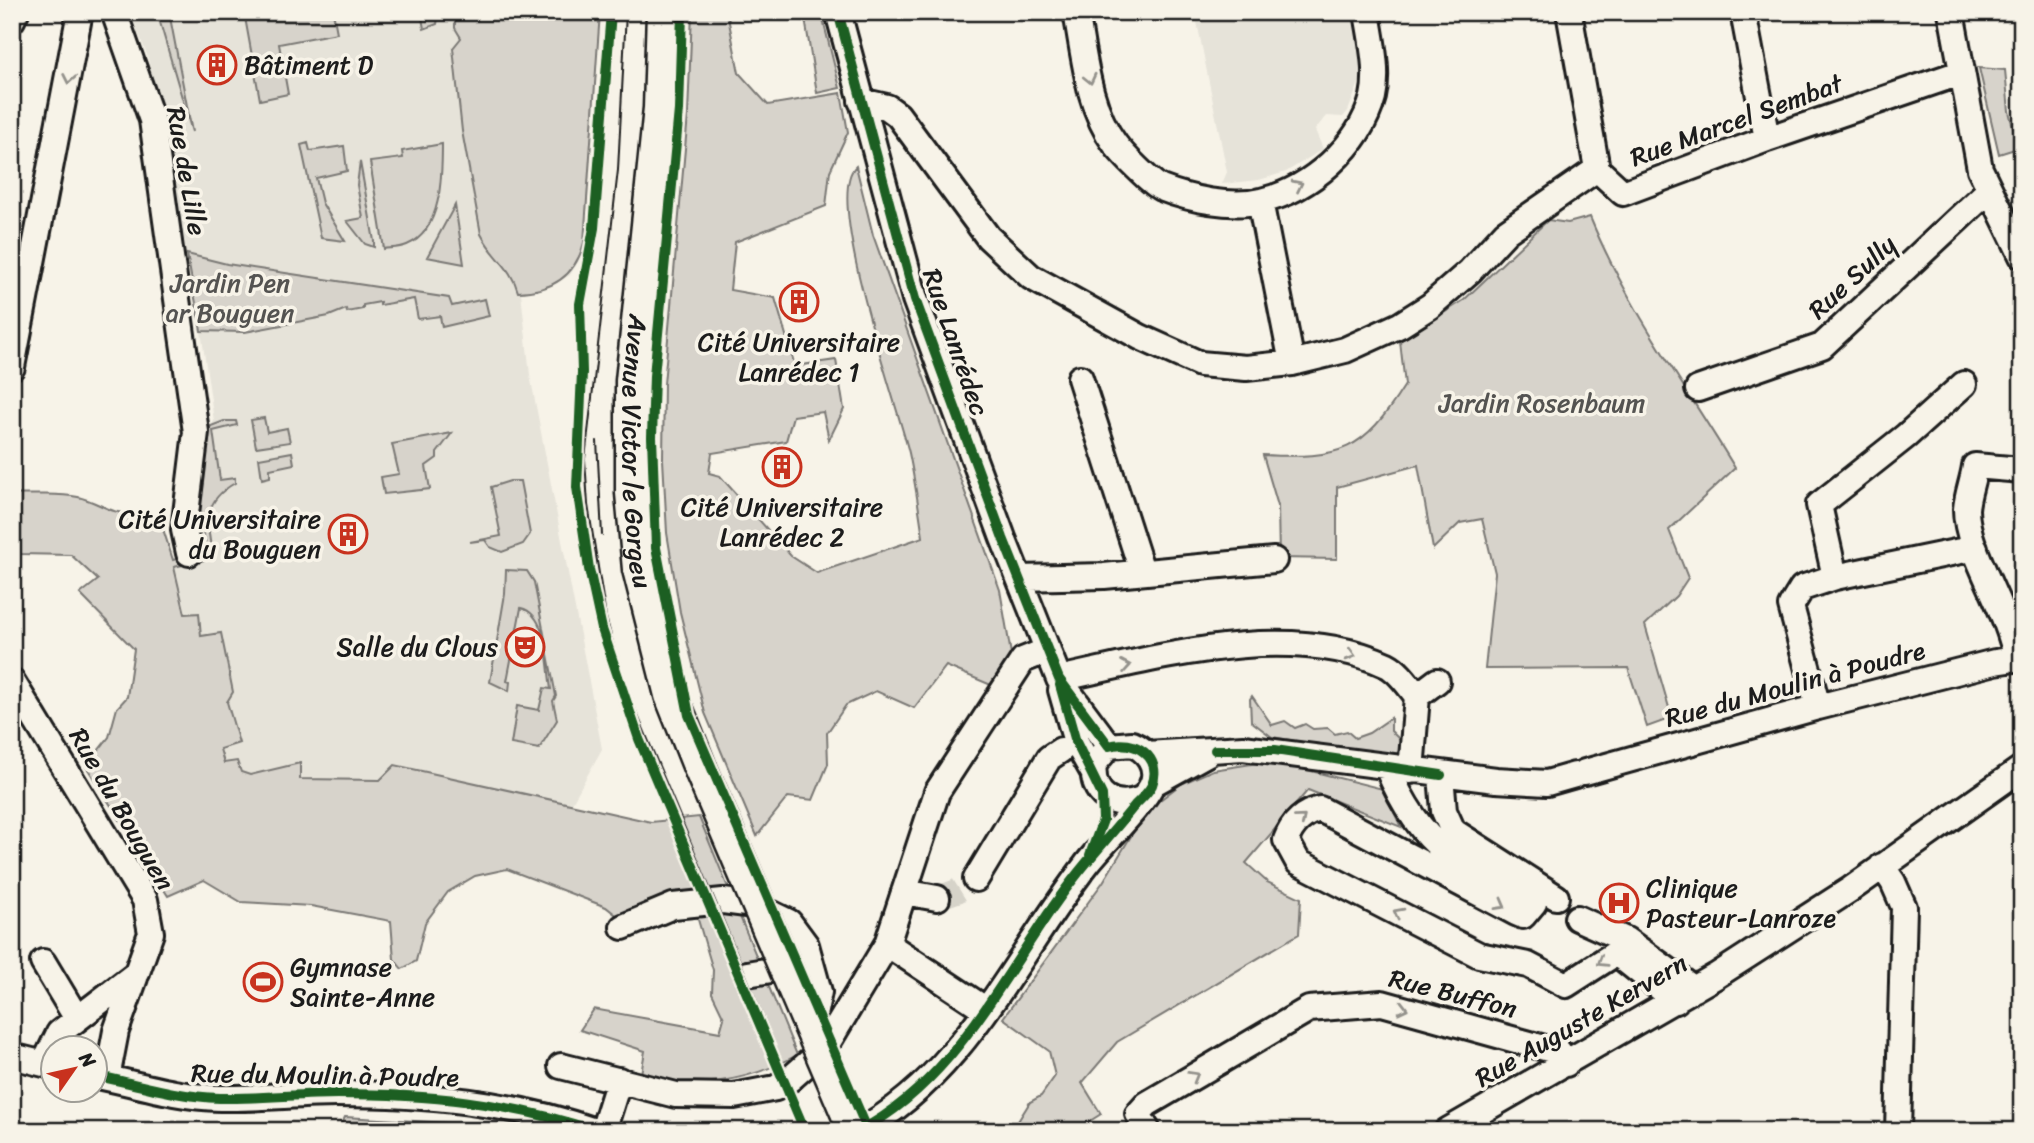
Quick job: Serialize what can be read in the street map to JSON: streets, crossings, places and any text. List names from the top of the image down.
{
  "streets": {
    "main road": ["Avenue Victor le Gorgeu"],
    "street": [
      "Rue Marcel Sembat",
      "Rue de Lille",
      "Rue Sully",
      "Rue Lanrédec",
      "Rue du Moulin à Poudre",
      "Rue du Bouguen",
      "Rue Buffon",
      "Rue Auguste Kervern"
    ]
  },
  "crossings": [
    ["Rue Marcel Sembat", "Rue Lanrédec"],
    ["Rue Lanrédec", "Rue du Moulin à Poudre"],
    ["Avenue Victor le Gorgeu", "Rue du Moulin à Poudre"],
    ["Rue Buffon", "Rue Auguste Kervern"]
  ],
  "one_way": ["Rue Buffon"],
  "parks": ["Jardin Pen ar Bouguen", "Jardin Rosenbaum"],
  "places": {
    "building": [
      "Bâtiment D",
      "Cité Universitaire Lanrédec 1",
      "Cité Universitaire Lanrédec 2",
      "Cité Universitaire du Bouguen"
    ],
    "theatre": ["Salle du Clous"],
    "hospital": ["Clinique Pasteur-Lanroze"],
    "sports": ["Gymnase Sainte-Anne"]
  },
  "north": "top right"
}
